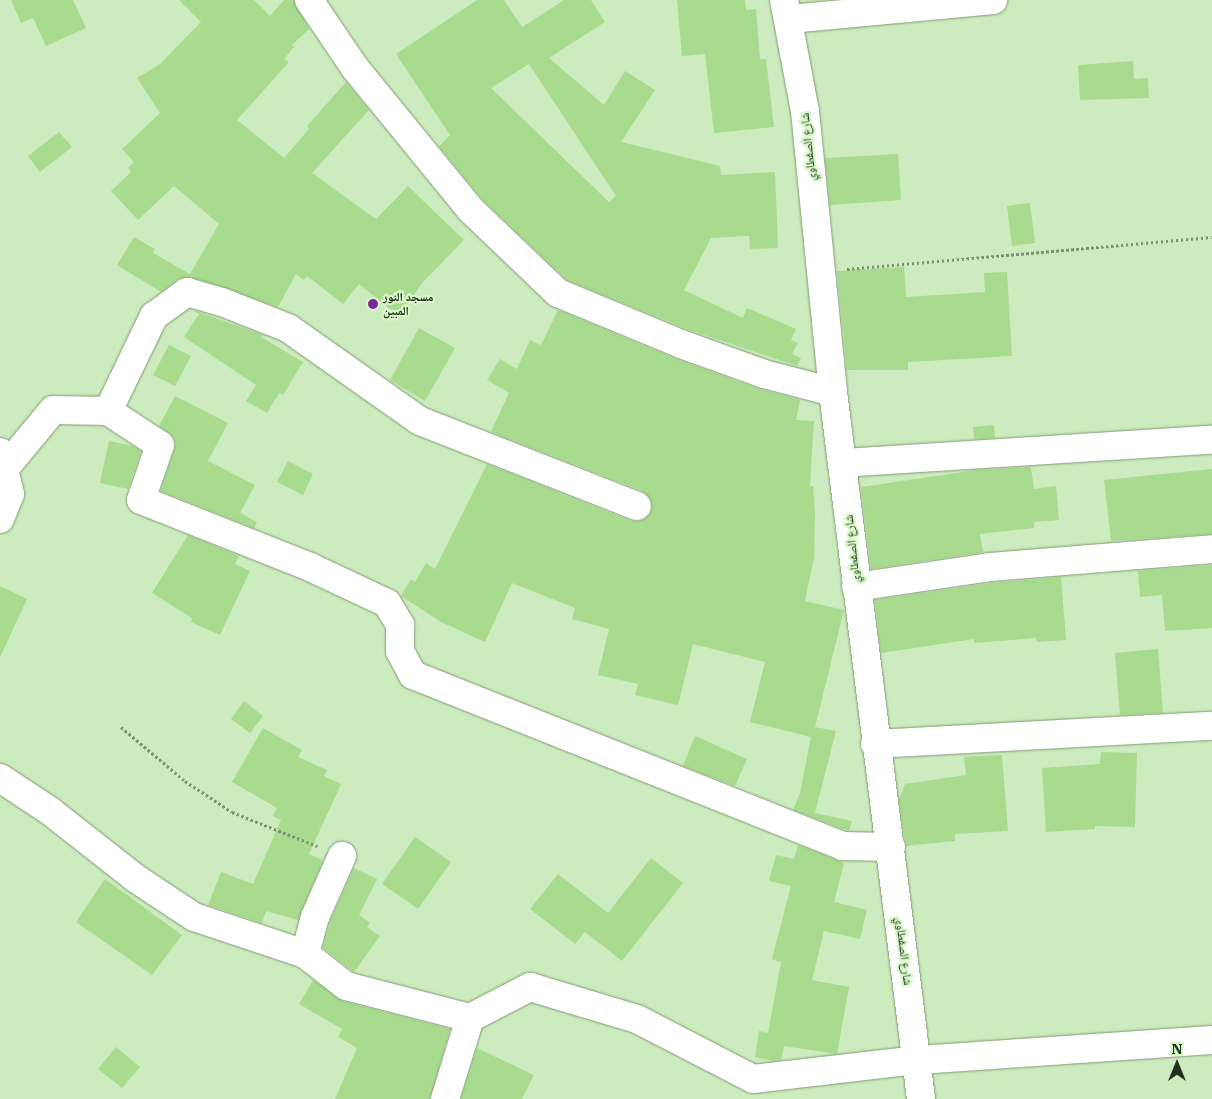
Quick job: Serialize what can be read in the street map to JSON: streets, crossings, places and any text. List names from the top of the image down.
{
  "streets": {
    "street": ["شارع الصفطاوي"]
  },
  "places": ["مسجد النور المبين"],
  "north": "top"
}
